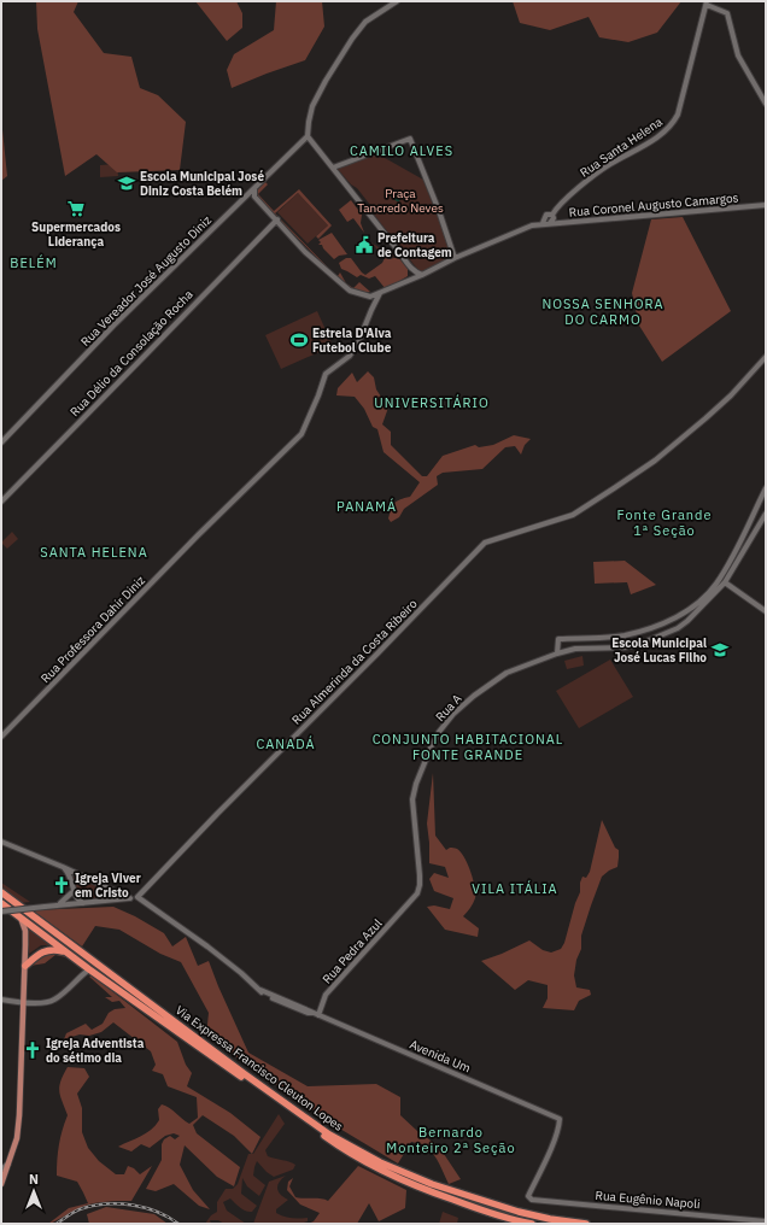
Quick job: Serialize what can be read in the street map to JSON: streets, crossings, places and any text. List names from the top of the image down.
{
  "streets": {
    "highway": ["Via Expressa Francisco Cleuton Lopes"],
    "street": [
      "Rua Santa Helena",
      "Rua Coronel Augusto Camargos",
      "Rua Vereador José Augusto Diniz",
      "Rua Délio da Consolação Rocha",
      "Rua Professora Dahir Diniz",
      "Rua Almerinda da Costa Ribeiro",
      "Rua A",
      "Rua Pedra Azul",
      "Avenida Um",
      "Rua Eugênio Napoli"
    ]
  },
  "crossings": [
    ["Rua Santa Helena", "Rua Coronel Augusto Camargos"],
    ["Rua Almerinda da Costa Ribeiro", "Avenida Um"],
    ["Rua A", "Rua Pedra Azul"],
    ["Rua Pedra Azul", "Avenida Um"],
    ["Avenida Um", "Rua Eugênio Napoli"]
  ],
  "districts": [
    "CAMILO ALVES",
    "BELÉM",
    "NOSSA SENHORA DO CARMO",
    "UNIVERSITÁRIO",
    "PANAMÁ",
    "Fonte Grande 1ª Seção",
    "SANTA HELENA",
    "CONJUNTO HABITACIONAL FONTE GRANDE",
    "CANADÁ",
    "VILA ITÁLIA",
    "Bernardo Monteiro 2ª Seção"
  ],
  "parks": ["Praça Tancredo Neves"],
  "places": {
    "school or university": ["Escola Municipal José Diniz Costa Belém", "Escola Municipal José Lucas Filho"],
    "supermarket": ["Supermercados Liderança"],
    "public building": ["Prefeitura de Contagem"],
    "sports": ["Estrela D'Alva Futebol Clube"],
    "church": ["Igreja Viver em Cristo", "Igreja Adventista do sétimo dia"]
  },
  "north": "top"
}
